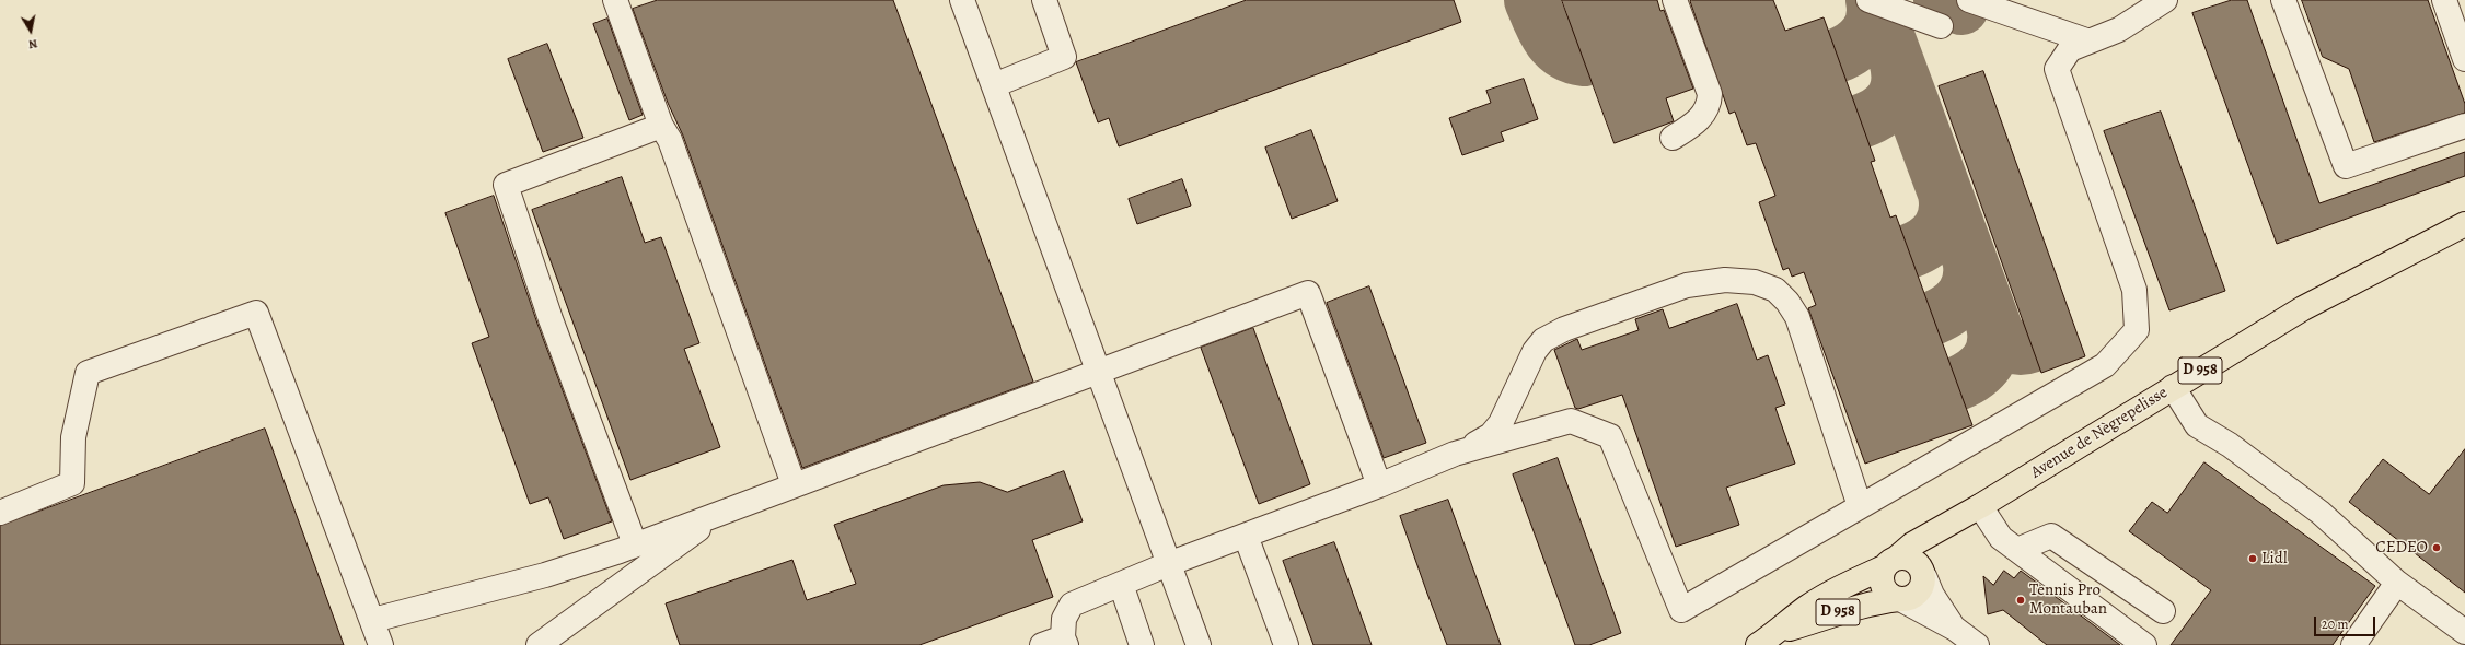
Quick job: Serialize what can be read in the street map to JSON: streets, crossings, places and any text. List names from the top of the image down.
{
  "streets": {
    "main road": ["D 958", "Avenue de Nègrepelisse"]
  },
  "places": ["CEDEO", "Lidl", "Tennis Pro Montauban"],
  "scale_bar": "20 m",
  "north": "bottom"
}
